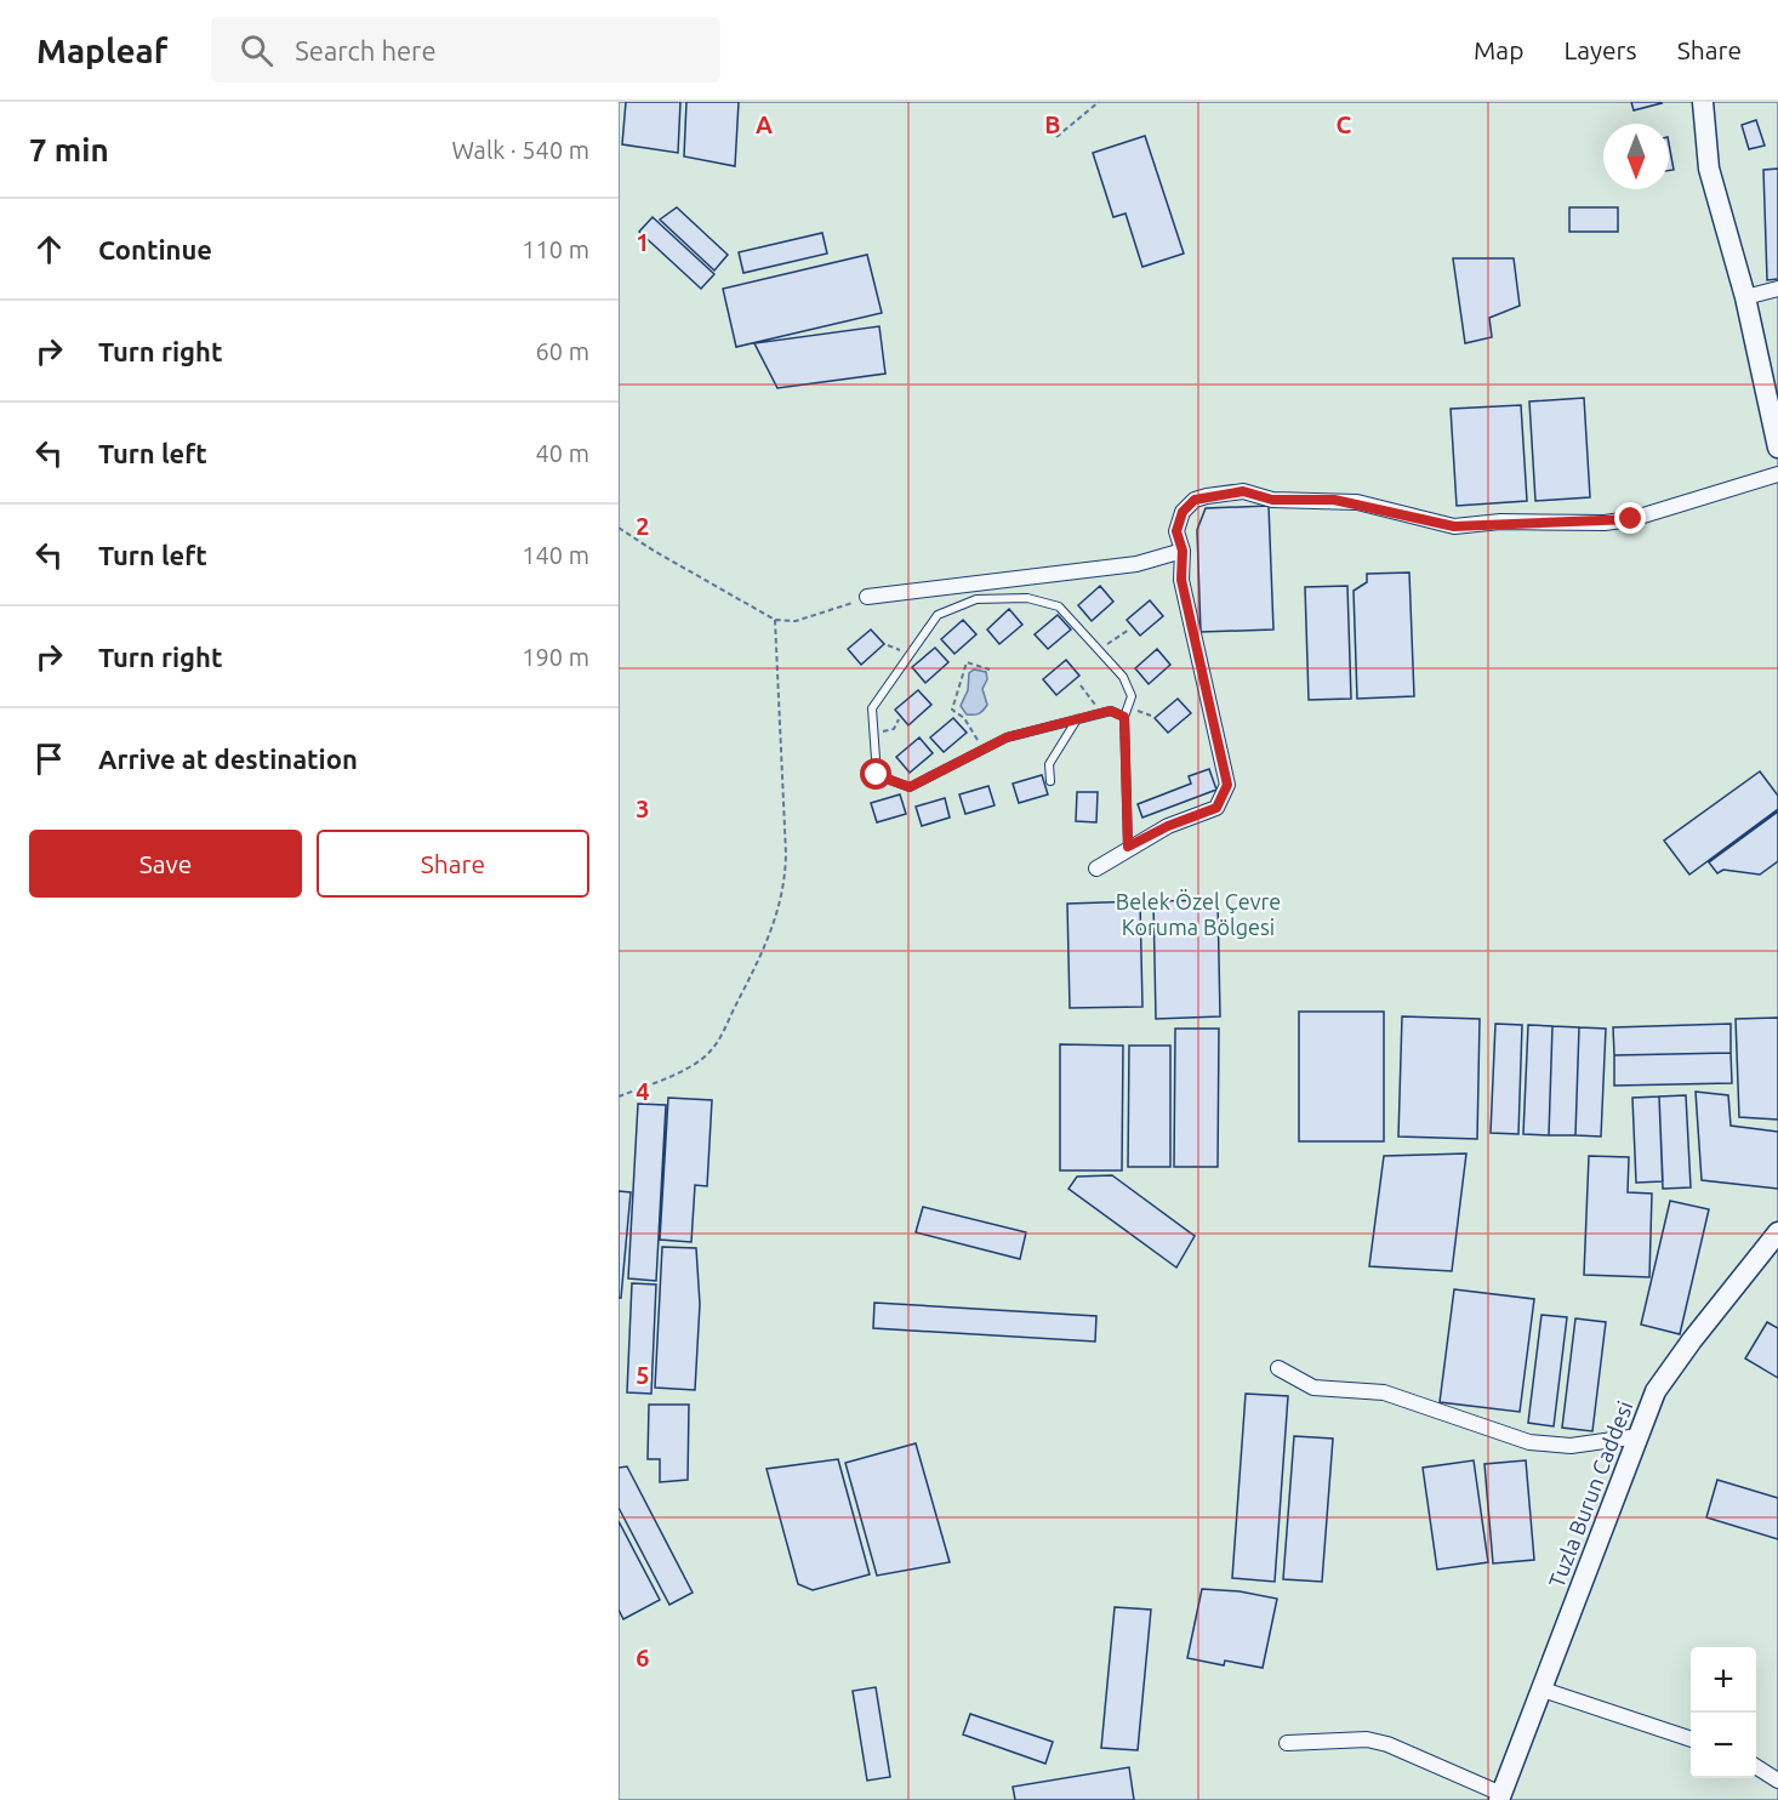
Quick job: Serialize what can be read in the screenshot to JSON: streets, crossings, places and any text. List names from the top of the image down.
{
  "streets": {
    "main road": ["Tuzla Burun Caddesi"]
  },
  "parks": ["Belek Özel Çevre Koruma Bölgesi"],
  "north": "bottom",
  "page": {
    "header": "Mapleaf",
    "search": "Search here",
    "nav": ["Map", "Layers", "Share"],
    "heading": ["7 min", "Walk · 540 m"],
    "list": [
      ["Continue", "110 m"],
      ["Turn right", "60 m"],
      ["Turn left", "40 m"],
      ["Turn left", "140 m"],
      ["Turn right", "190 m"],
      "Arrive at destination"
    ],
    "buttons": ["Save", "Share"],
    "map_buttons": ["+", "−"]
  },
  "grid": {
    "columns": ["A", "B", "C"],
    "rows": [
      "1",
      "2",
      "3",
      "4",
      "5",
      "6"
    ]
  }
}
